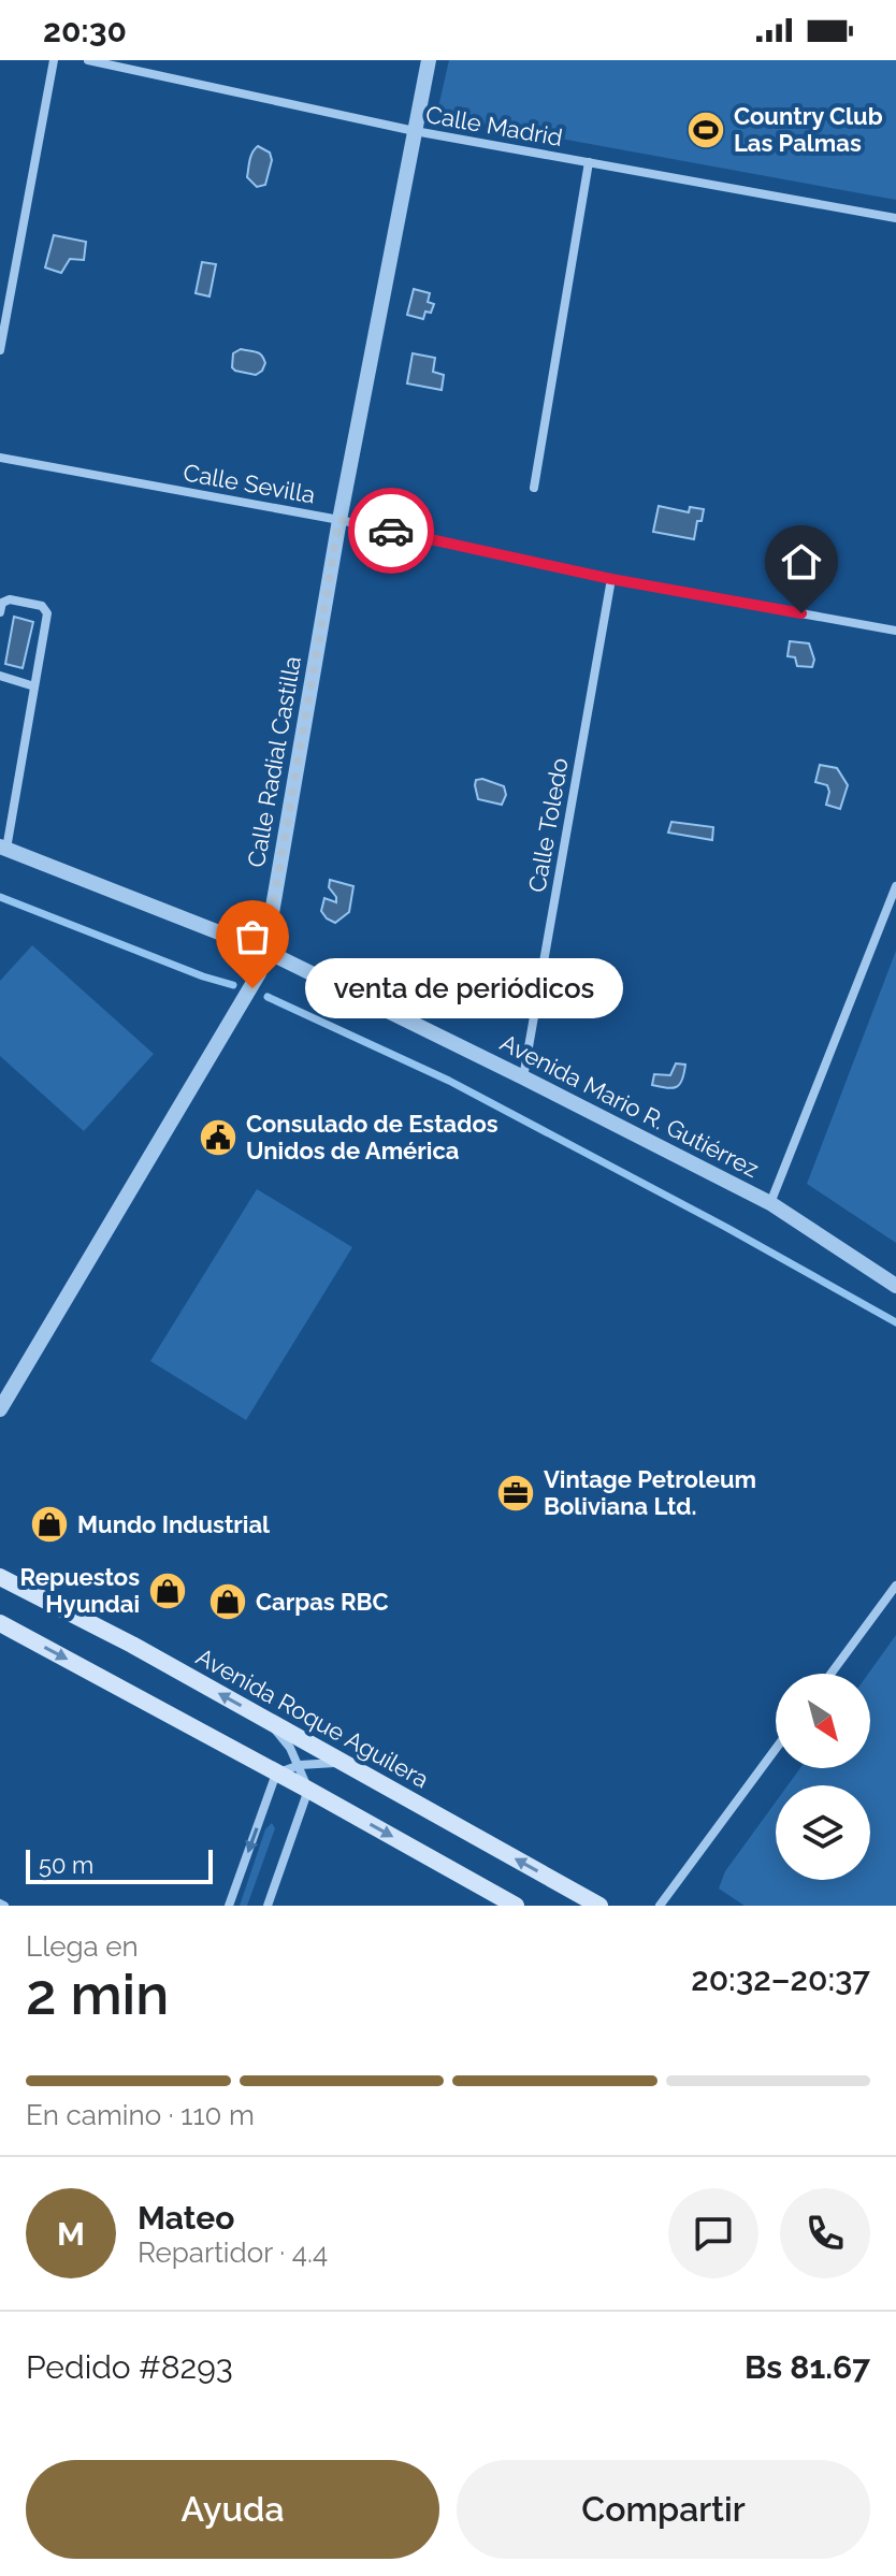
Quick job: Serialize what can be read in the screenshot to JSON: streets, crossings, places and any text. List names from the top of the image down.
{
  "streets": {
    "main road": ["Avenida Roque Aguilera"],
    "street": [
      "Calle Madrid",
      "Calle Sevilla",
      "Calle Radial Castilla",
      "Calle Toledo",
      "Avenida Mario R. Gutiérrez"
    ]
  },
  "crossings": [
    ["Calle Madrid", "Calle Radial Castilla"],
    ["Calle Sevilla", "Calle Radial Castilla"],
    ["Calle Sevilla", "Calle Toledo"],
    ["Calle Radial Castilla", "Avenida Mario R. Gutiérrez"],
    ["Calle Toledo", "Avenida Mario R. Gutiérrez"]
  ],
  "places": {
    "sports": ["Country Club Las Palmas"],
    "other": ["venta de periódicos"],
    "public building": ["Consulado de Estados Unidos de América"],
    "office": ["Vintage Petroleum Boliviana Ltd."],
    "shop": ["Mundo Industrial", "Repuestos Hyundai", "Carpas RBC"]
  },
  "scale_bar": "50 m",
  "north": "bottom right",
  "page": {
    "status": "20:30",
    "bubble": "venta de periódicos",
    "scale": "50 m",
    "heading": ["2 min", "Llega en", "20:32–20:37"],
    "panel": [
      "Mateo",
      "Repartidor · 4.4",
      "Pedido #8293",
      "Bs 81.67"
    ],
    "bar": "En camino · 110 m",
    "round": "M",
    "buttons": ["Ayuda", "Compartir"]
  }
}
